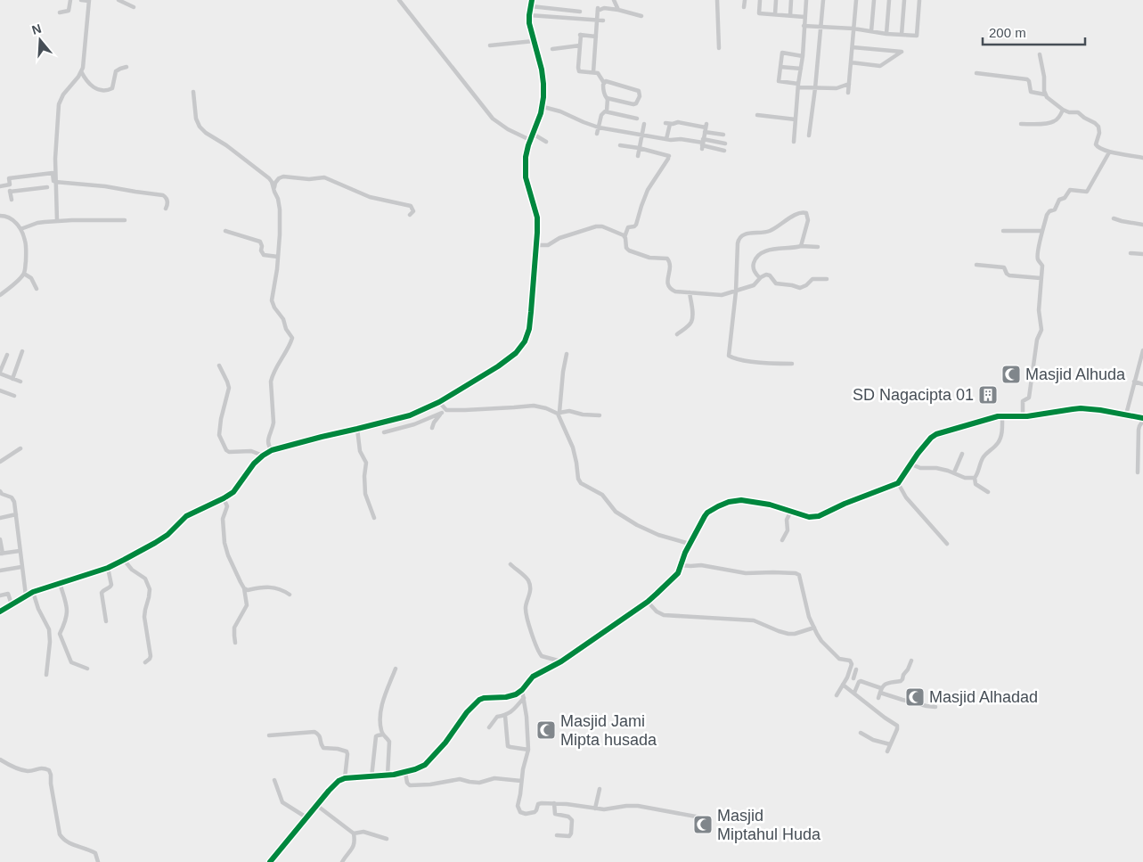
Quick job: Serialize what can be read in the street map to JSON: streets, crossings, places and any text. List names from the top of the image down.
{
  "places": {
    "mosque": [
      "Masjid Alhuda",
      "Masjid Alhadad",
      "Masjid Jami Mipta husada",
      "Masjid Miptahul Huda"
    ],
    "building": ["SD Nagacipta 01"]
  },
  "scale_bar": "200 m",
  "north": "top"
}
